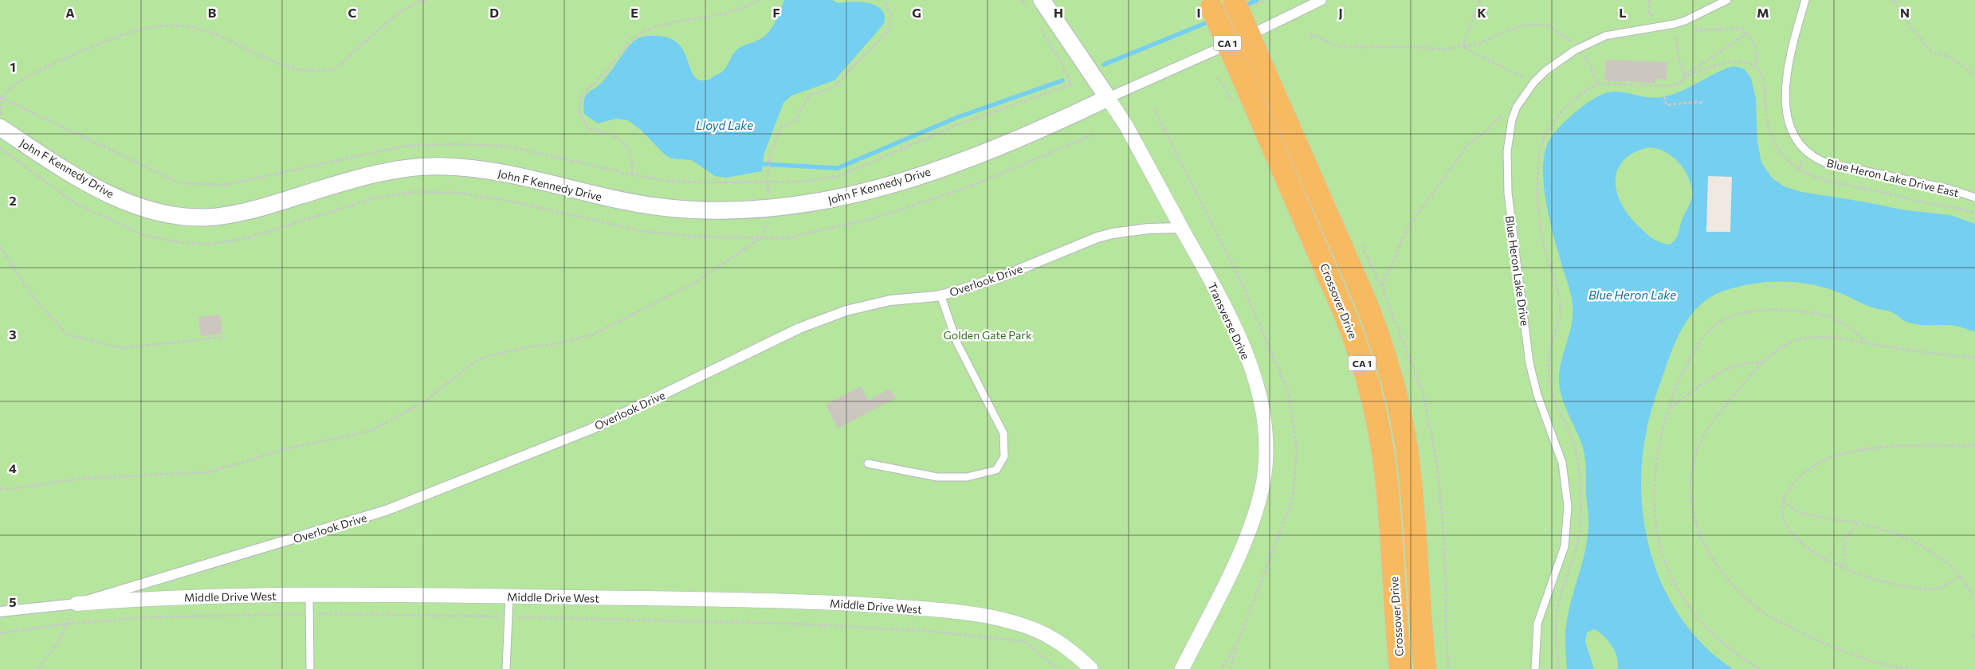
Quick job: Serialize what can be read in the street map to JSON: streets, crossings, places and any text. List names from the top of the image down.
{
  "streets": {
    "highway": ["CA 1", "Crossover Drive"],
    "street": [
      "John F Kennedy Drive",
      "Overlook Drive",
      "Transverse Drive",
      "Middle Drive West"
    ],
    "lane": ["Blue Heron Lake Drive East", "Blue Heron Lake Drive"]
  },
  "crossings": [
    ["John F Kennedy Drive", "Transverse Drive"],
    ["Overlook Drive", "Transverse Drive"],
    ["Overlook Drive", "Middle Drive West"]
  ],
  "water": ["Lloyd Lake", "Blue Heron Lake"],
  "parks": ["Golden Gate Park"],
  "grid": {
    "columns": [
      "A",
      "B",
      "C",
      "D",
      "E",
      "F",
      "G",
      "H",
      "I",
      "J",
      "K",
      "L",
      "M",
      "N"
    ],
    "rows": [
      "1",
      "2",
      "3",
      "4",
      "5"
    ]
  }
}
